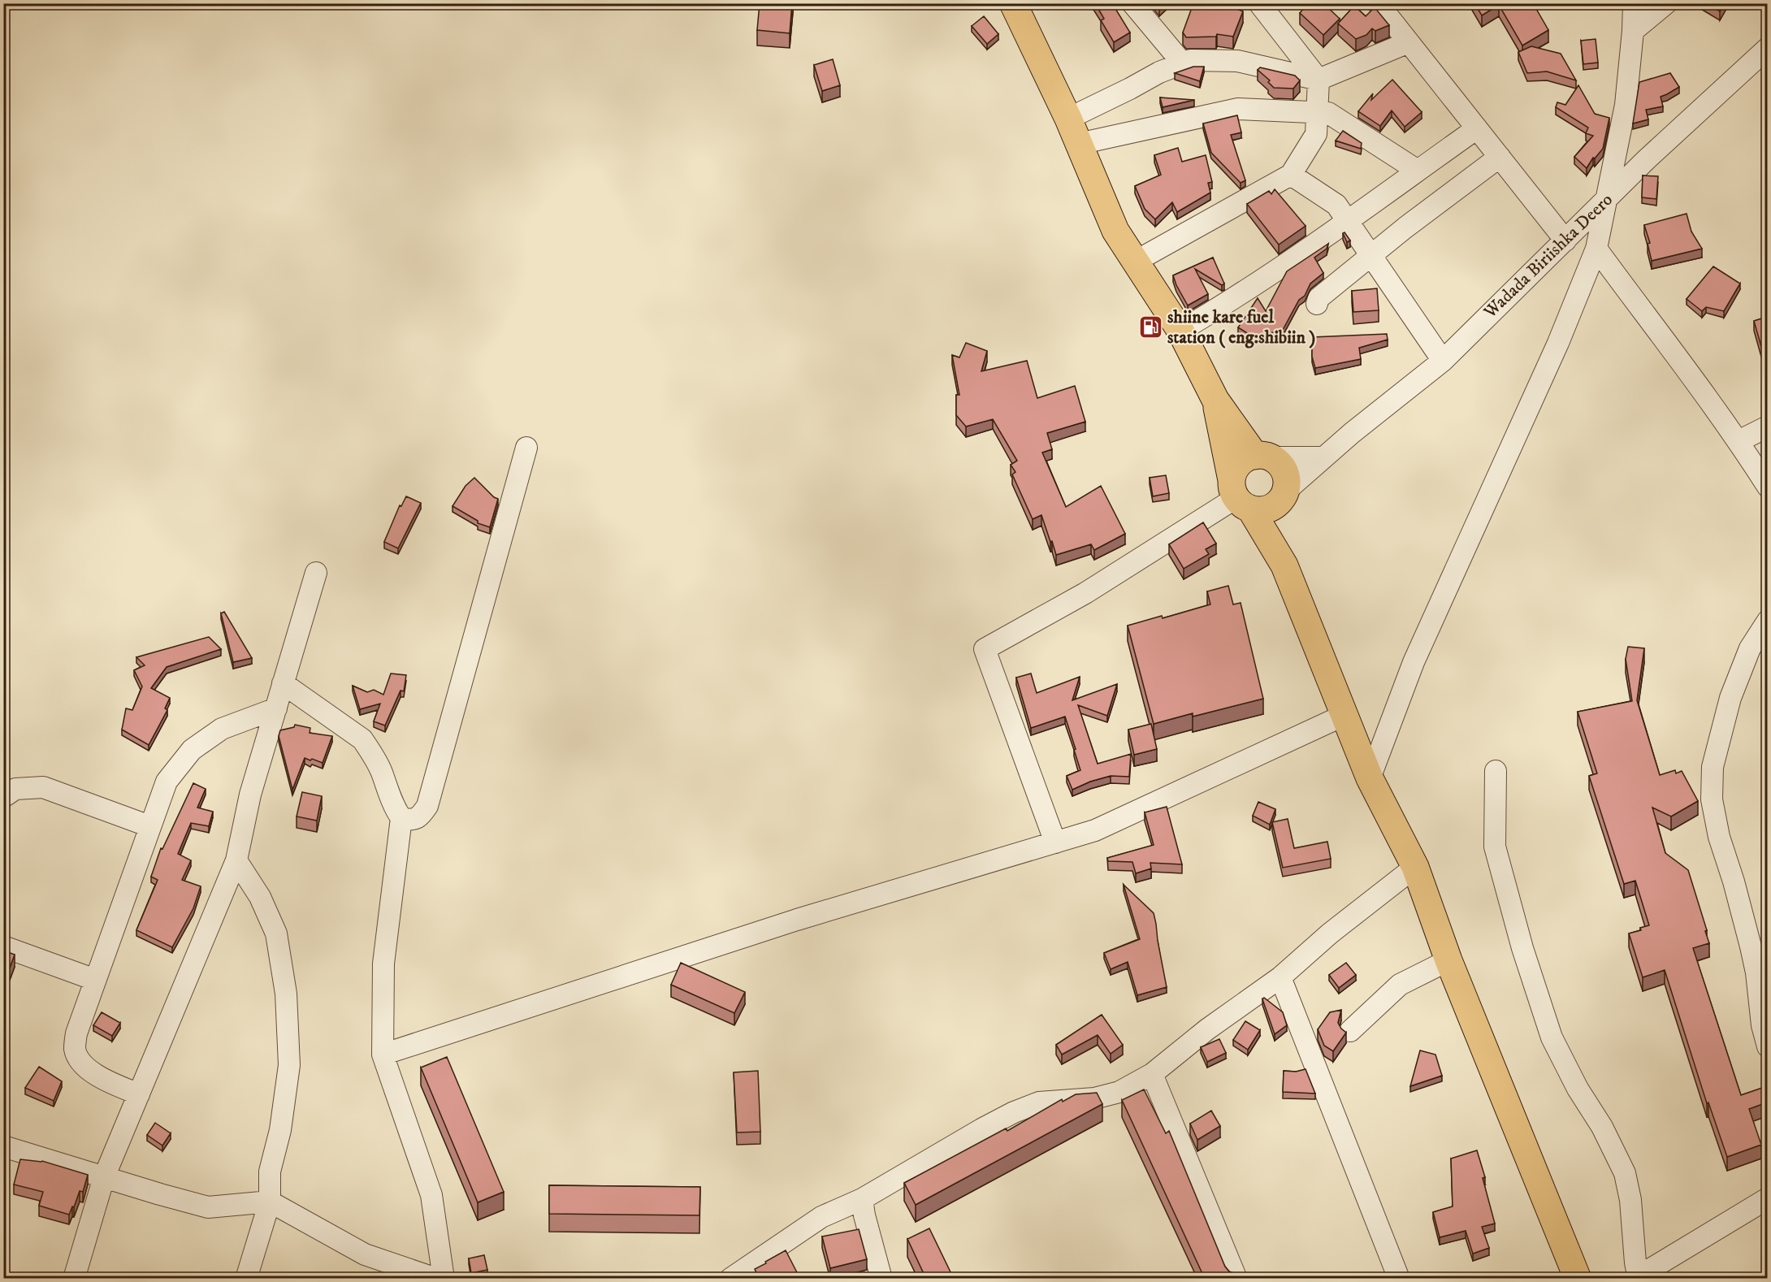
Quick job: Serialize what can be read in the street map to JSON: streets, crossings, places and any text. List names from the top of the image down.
{
  "streets": {
    "street": ["Wadada Biriishka Deero"]
  },
  "places": {
    "fuel station": ["shiine kare fuel station ( eng:shibiin )"]
  }
}
